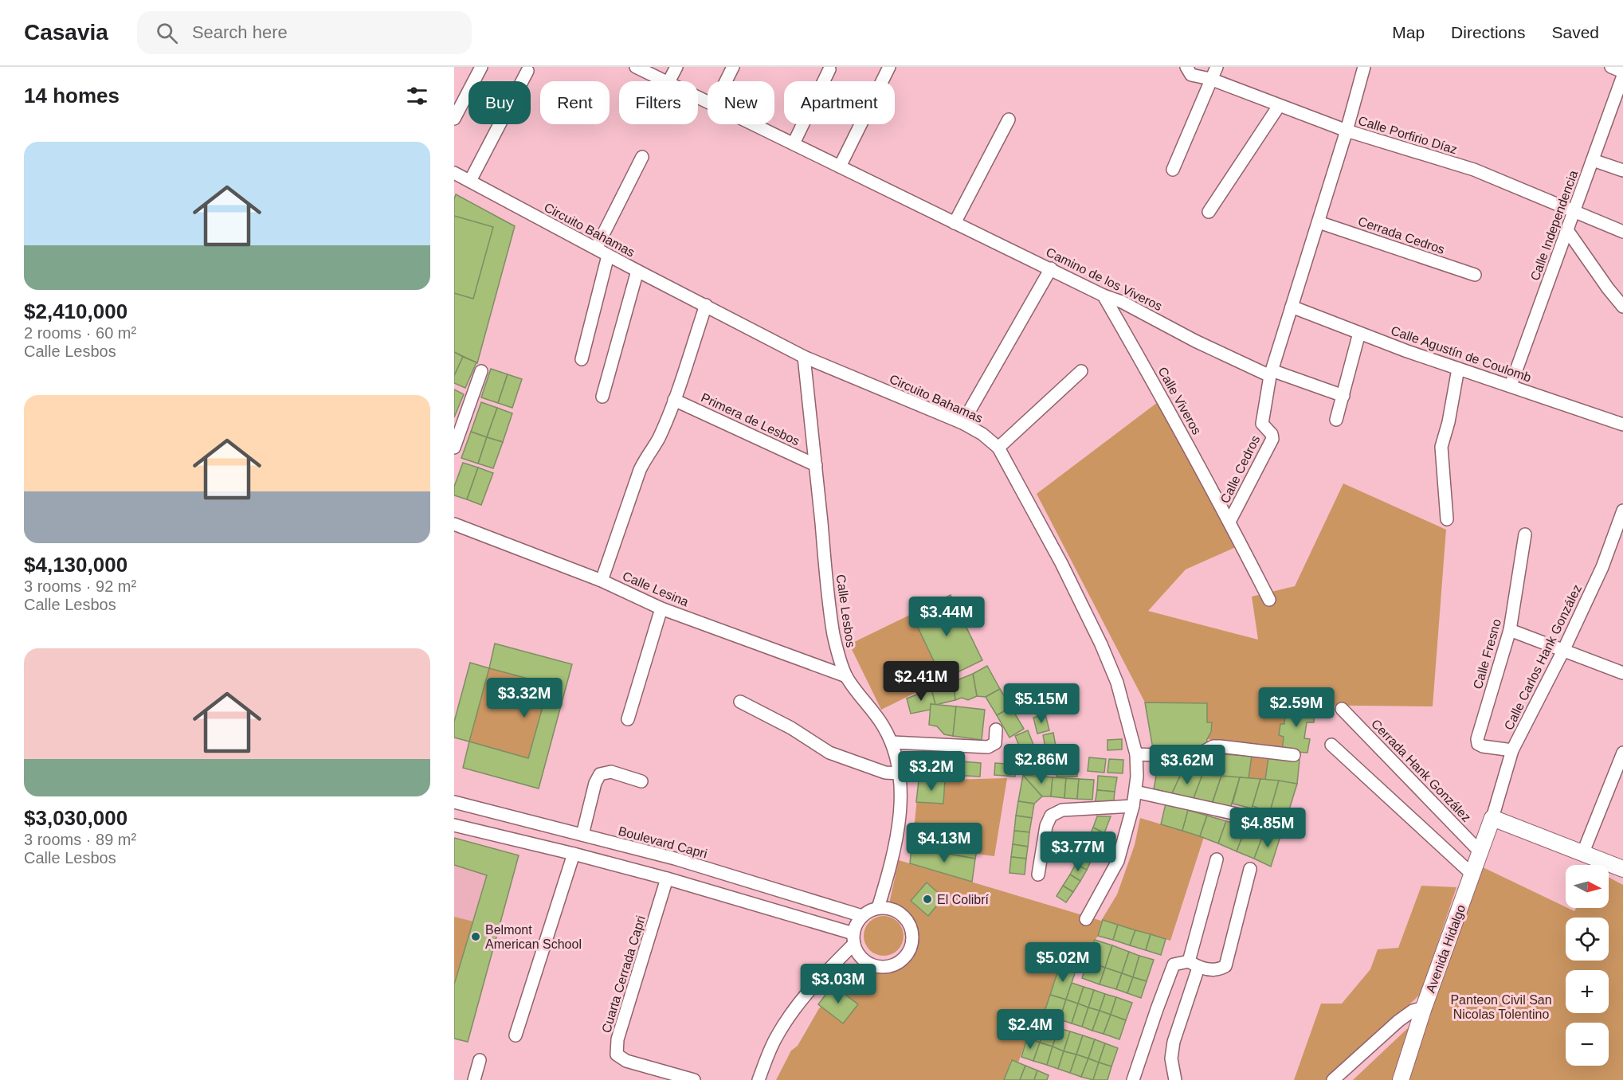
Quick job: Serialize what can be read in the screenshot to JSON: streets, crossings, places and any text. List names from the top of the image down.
{
  "streets": {
    "street": [
      "Calle Porfirio Díaz",
      "Calle Independencia",
      "Circuito Bahamas",
      "Cerrada Cedros",
      "Camino de los Viveros",
      "Calle Agustín de Coulomb",
      "Calle Viveros",
      "Primera de Lesbos",
      "Calle Cedros",
      "Calle Lesina",
      "Calle Lesbos",
      "Calle Fresno",
      "Calle Carlos Hank González",
      "Cerrada Hank González",
      "Boulevard Capri",
      "Avenida Hidalgo",
      "Cuarta Cerrada Capri"
    ]
  },
  "crossings": [
    ["Calle Porfirio Díaz", "Calle Independencia"],
    ["Calle Independencia", "Calle Agustín de Coulomb"],
    ["Circuito Bahamas", "Calle Lesbos"],
    ["Camino de los Viveros", "Calle Viveros"],
    ["Camino de los Viveros", "Calle Cedros"],
    ["Calle Viveros", "Calle Cedros"],
    ["Primera de Lesbos", "Calle Lesbos"],
    ["Calle Lesina", "Calle Lesbos"],
    ["Calle Lesbos", "Boulevard Capri"],
    ["Calle Fresno", "Calle Carlos Hank González"],
    ["Calle Carlos Hank González", "Avenida Hidalgo"],
    ["Cerrada Hank González", "Avenida Hidalgo"]
  ],
  "parks": ["Panteon Civil San Nicolas Tolentino"],
  "places": ["El Colibrí", "Belmont American School"],
  "north": "right",
  "page": {
    "header": "Casavia",
    "search": "Search here",
    "nav": ["Map", "Directions", "Saved"],
    "heading": "14 homes",
    "chip": [
      "Buy",
      "Rent",
      "Filters",
      "New",
      "Apartment"
    ],
    "list": [
      {
        "name": "$2,410,000",
        "note": "2 rooms · 60 m² · Calle Lesbos"
      },
      {
        "name": "$4,130,000",
        "note": "3 rooms · 92 m² · Calle Lesbos"
      },
      {
        "name": "$3,030,000",
        "note": "3 rooms · 89 m² · Calle Lesbos"
      }
    ],
    "price": [
      "$3.44M",
      "$2.41M",
      "$3.32M",
      "$5.15M",
      "$2.59M",
      "$2.86M",
      "$3.62M",
      "$3.2M",
      "$4.85M",
      "$4.13M",
      "$3.77M",
      "$5.02M",
      "$3.03M",
      "$2.4M"
    ],
    "map_buttons": ["+", "−"]
  }
}
